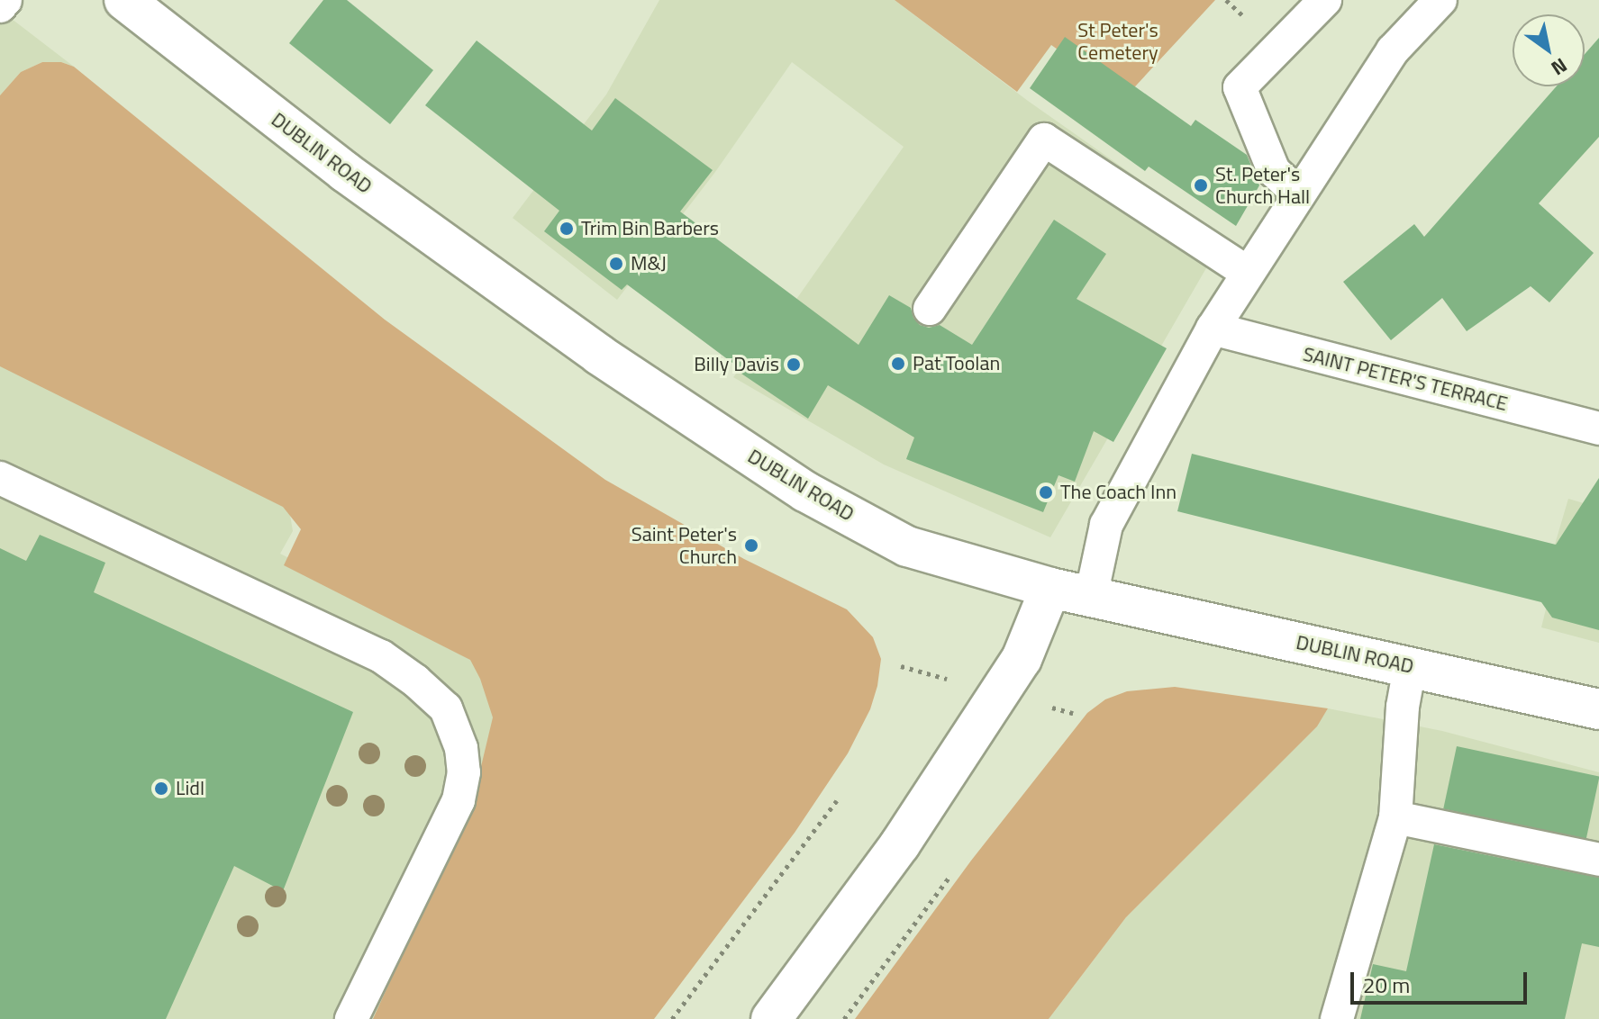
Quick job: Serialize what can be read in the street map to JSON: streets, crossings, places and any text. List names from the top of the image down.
{
  "streets": {
    "main road": ["DUBLIN ROAD"],
    "lane": ["SAINT PETER'S TERRACE"]
  },
  "parks": ["St Peter's Cemetery"],
  "places": [
    "St. Peter's Church Hall",
    "Trim Bin Barbers",
    "M&J",
    "Pat Toolan",
    "Billy Davis",
    "The Coach Inn",
    "Saint Peter's Church",
    "Lidl"
  ],
  "scale_bar": "20 m",
  "north": "bottom right"
}
